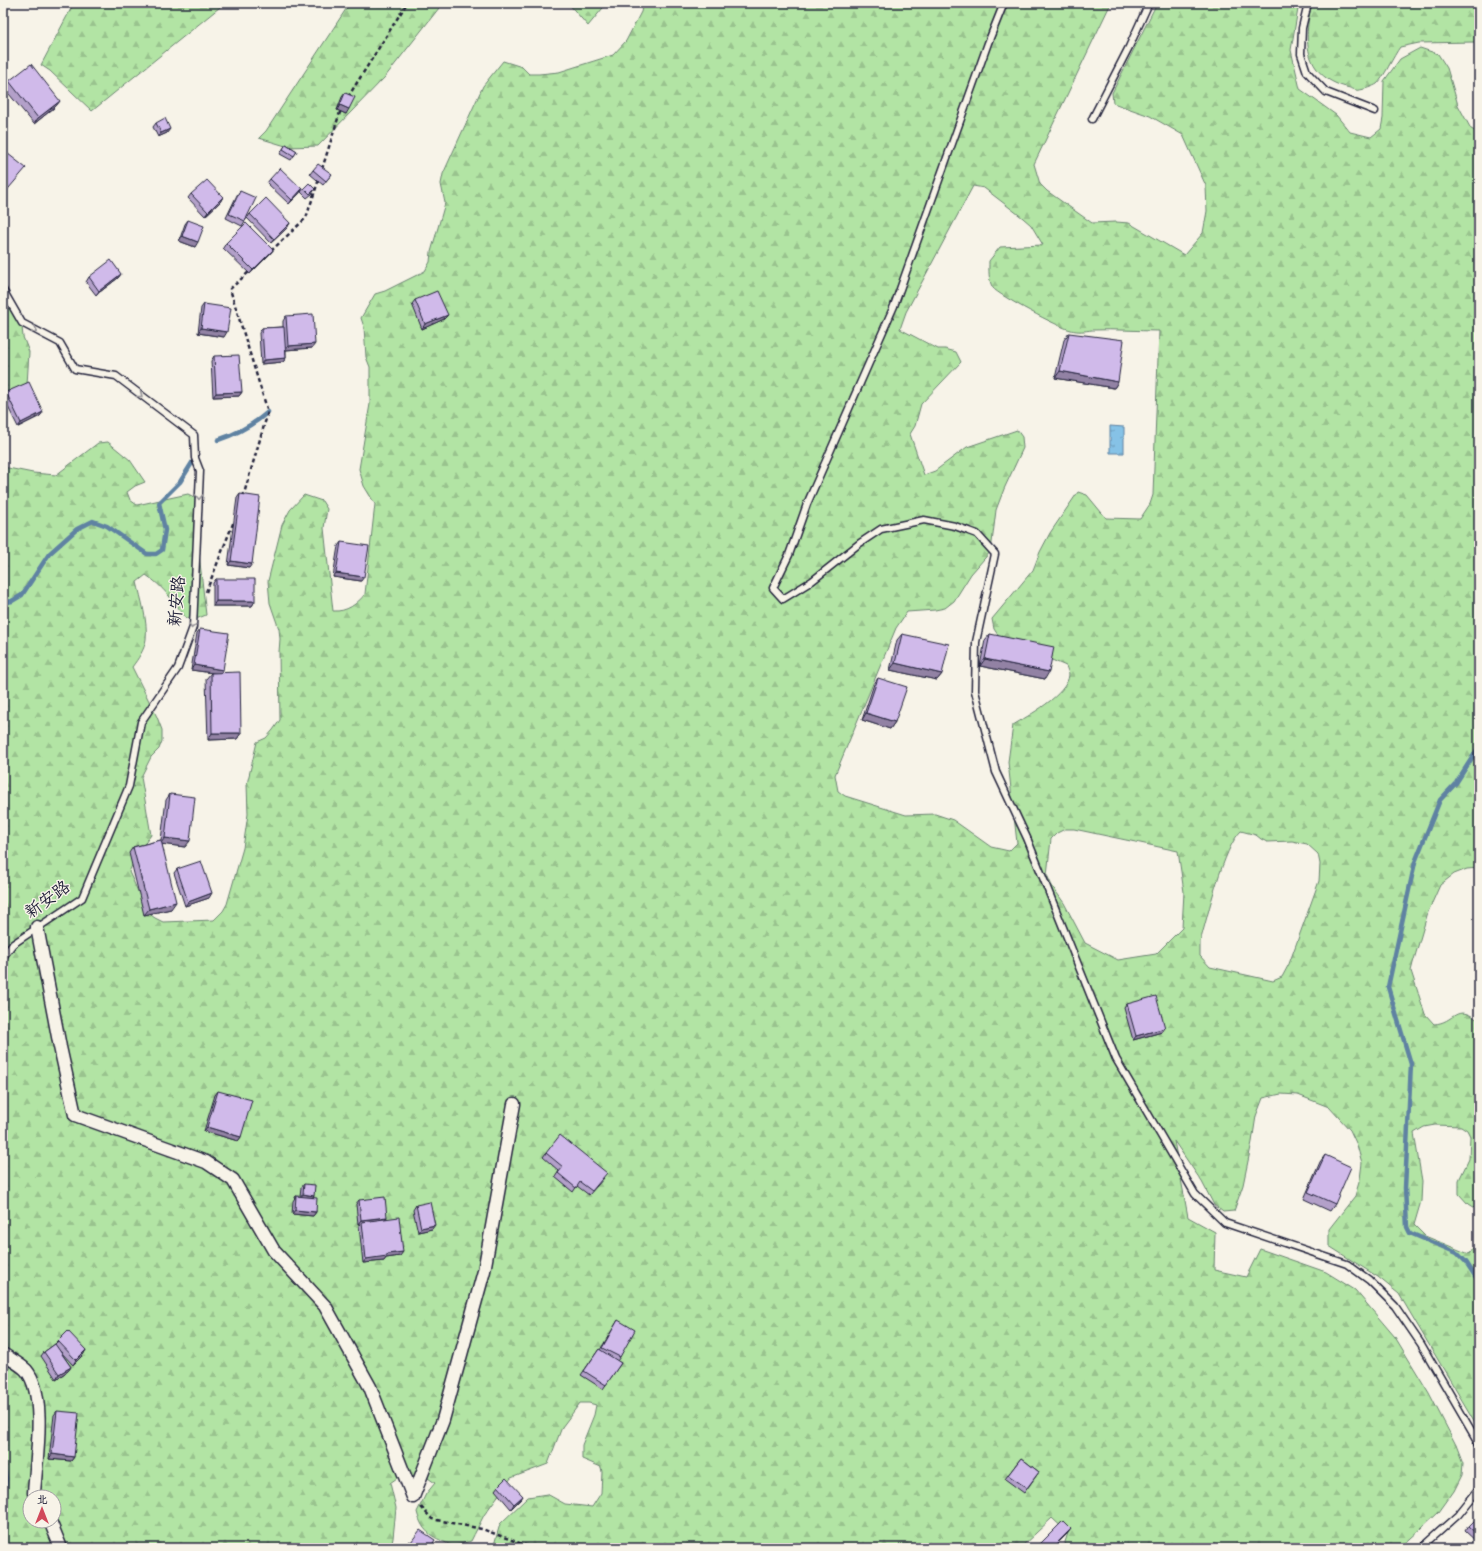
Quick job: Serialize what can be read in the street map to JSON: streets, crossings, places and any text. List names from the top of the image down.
{
  "streets": {
    "lane": ["新安路"]
  },
  "one_way": ["新安路"],
  "north": "top"
}
